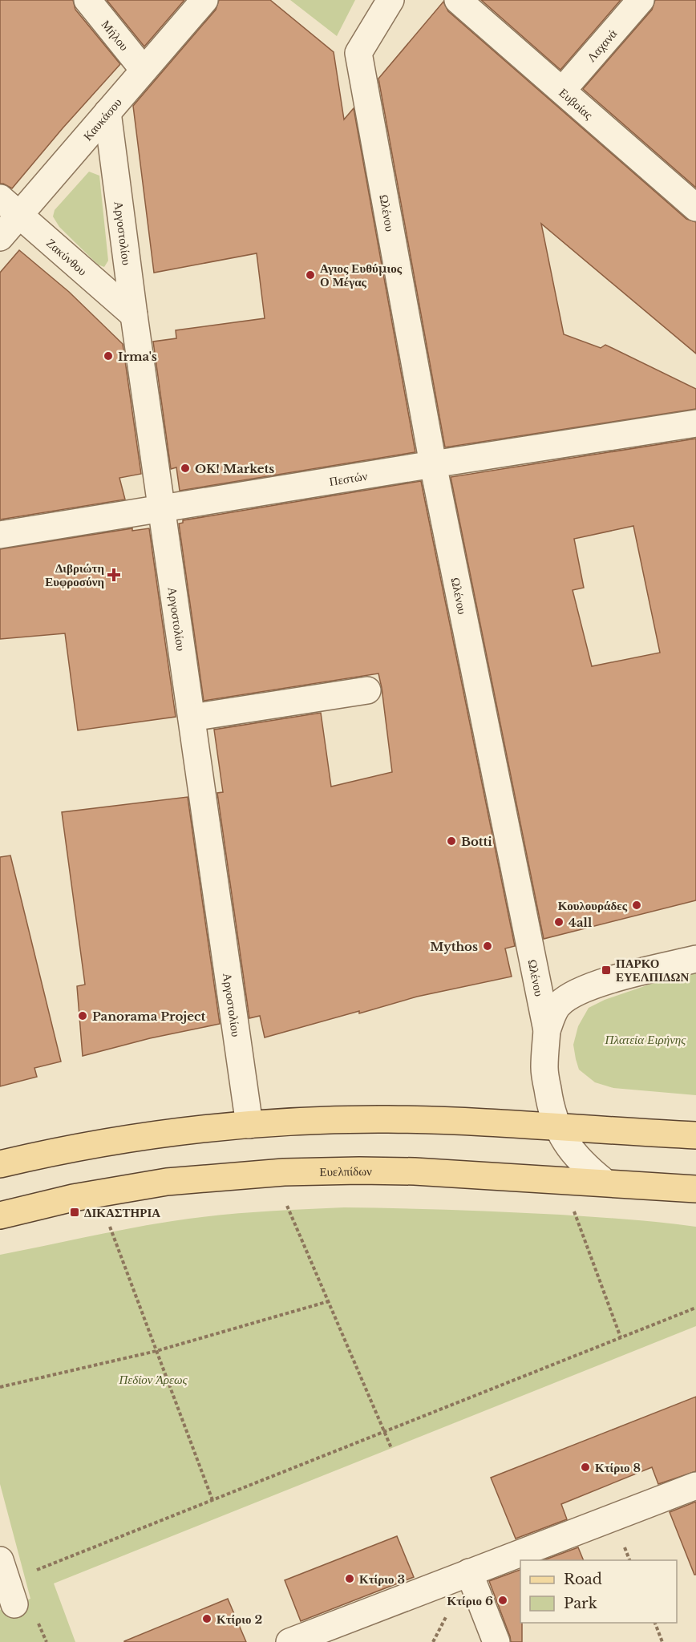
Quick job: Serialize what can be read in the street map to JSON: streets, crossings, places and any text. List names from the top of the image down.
{
  "streets": {
    "main road": ["Ευελπίδων"],
    "street": [
      "Μήλου",
      "Λαχανά",
      "Ευβοίας",
      "Καυκάσου",
      "Ωλένου",
      "Αργοστολίου",
      "Ζακύνθου",
      "Πεστών"
    ]
  },
  "crossings": [
    ["Μήλου", "Καυκάσου"],
    ["Λαχανά", "Ευβοίας"],
    ["Καυκάσου", "Αργοστολίου"],
    ["Καυκάσου", "Ζακύνθου"],
    ["Ωλένου", "Πεστών"],
    ["Ωλένου", "Ευελπίδων"],
    ["Αργοστολίου", "Ζακύνθου"],
    ["Αργοστολίου", "Πεστών"]
  ],
  "parks": ["Πλατεία Ειρήνης", "Πεδίον Άρεως"],
  "places": {
    "other": [
      "Αγιος Ευθύμιος Ο Μέγας",
      "Irma's",
      "OK! Markets",
      "Botti",
      "Κουλουράδες",
      "4all",
      "Mythos",
      "Panorama Project",
      "Κτίριο 8",
      "Κτίριο 3",
      "Κτίριο 6",
      "Κτίριο 2"
    ],
    "health": ["Διβριώτη Ευφροσύνη"],
    "transit": ["ΠΑΡΚΟ ΕΥΕΛΠΙΔΩΝ", "ΔΙΚΑΣΤΗΡΙΑ"]
  },
  "legend": ["Road", "Park"]
}
